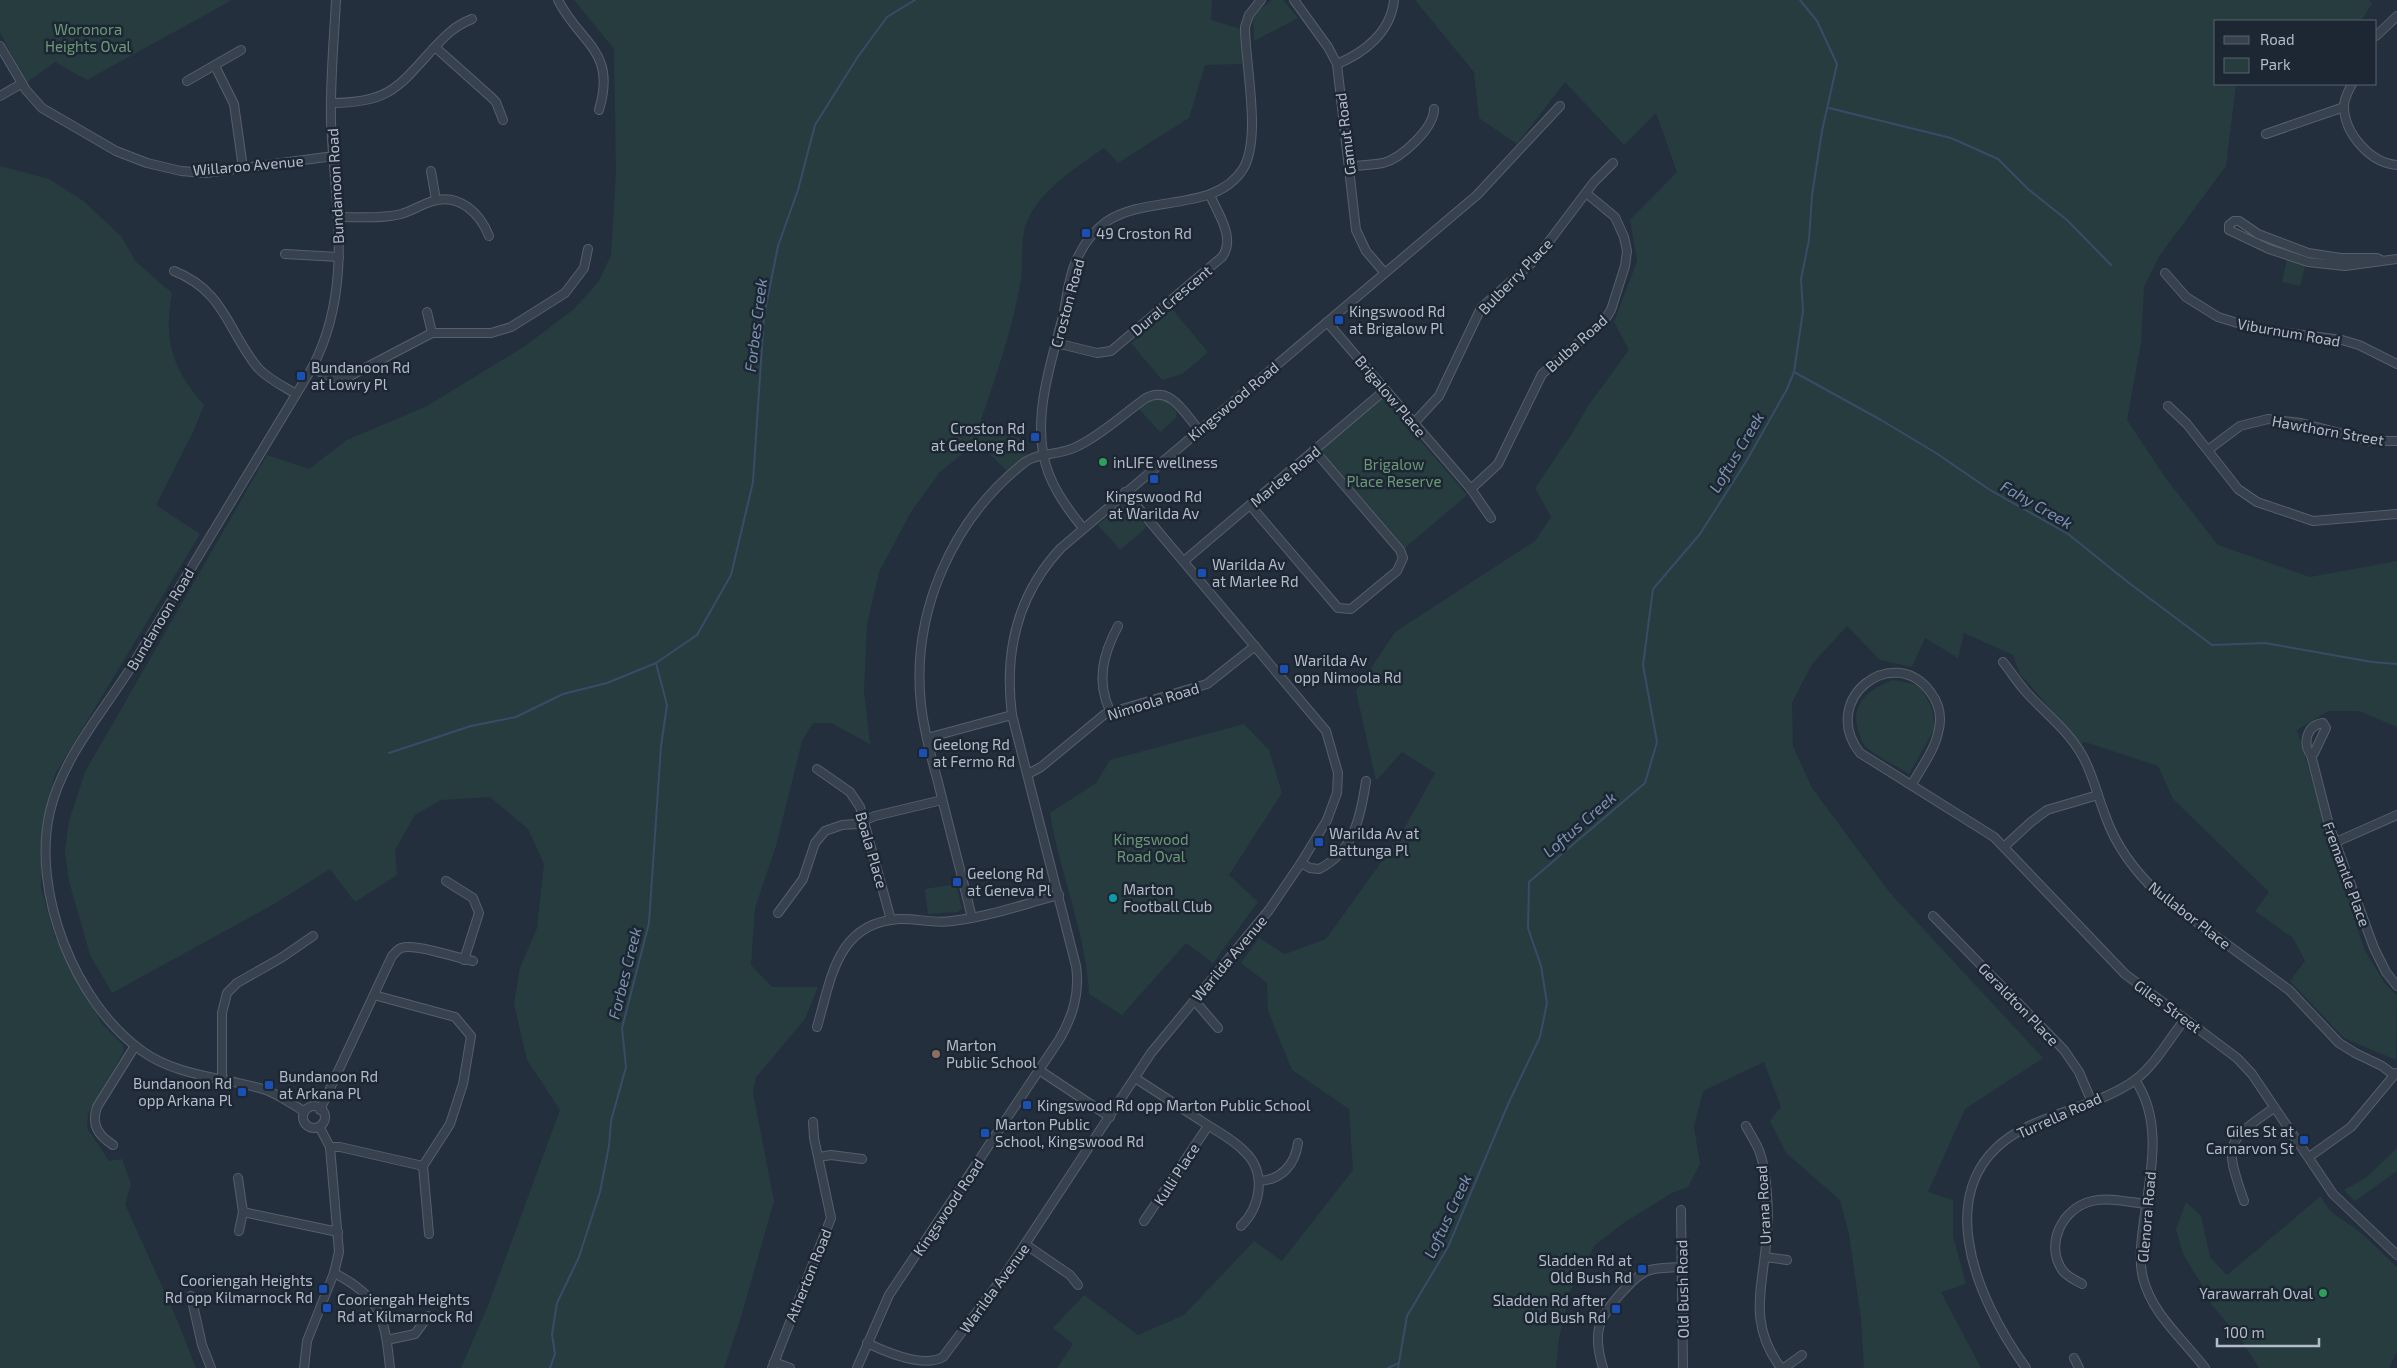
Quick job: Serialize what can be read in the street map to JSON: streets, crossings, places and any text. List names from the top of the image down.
{
  "streets": {
    "street": [
      "Gamut Road",
      "Willaroo Avenue",
      "Bundanoon Road",
      "Bulberry Place",
      "Dural Crescent",
      "Croston Road",
      "Viburnum Road",
      "Bulba Road",
      "Brigalow Place",
      "Kingswood Road",
      "Hawthorn Street",
      "Marlee Road",
      "Nimoola Road",
      "Boala Place",
      "Fremantle Place",
      "Nullabor Place",
      "Warilda Avenue",
      "Geraldton Place",
      "Giles Street",
      "Turrella Road",
      "Kulli Place",
      "Urana Road",
      "Glenora Road",
      "Atherton Road",
      "Old Bush Road"
    ]
  },
  "crossings": [
    ["Gamut Road", "Kingswood Road"],
    ["Willaroo Avenue", "Bundanoon Road"],
    ["Bulberry Place", "Bulba Road"],
    ["Bulberry Place", "Brigalow Place"],
    ["Dural Crescent", "Croston Road"],
    ["Croston Road", "Kingswood Road"],
    ["Bulba Road", "Brigalow Place"],
    ["Brigalow Place", "Kingswood Road"],
    ["Brigalow Place", "Marlee Road"],
    ["Kingswood Road", "Nimoola Road"],
    ["Kingswood Road", "Warilda Avenue"],
    ["Marlee Road", "Warilda Avenue"],
    ["Nimoola Road", "Warilda Avenue"],
    ["Geraldton Place", "Turrella Road"],
    ["Giles Street", "Turrella Road"],
    ["Turrella Road", "Glenora Road"]
  ],
  "water": ["Forbes Creek", "Loftus Creek", "Fahy Creek"],
  "parks": ["Woronora Heights Oval", "Brigalow Place Reserve", "Kingswood Road Oval"],
  "places": {
    "transit": [
      "49 Croston Rd",
      "Kingswood Rd at Brigalow Pl",
      "Bundanoon Rd at Lowry Pl",
      "Croston Rd at Geelong Rd",
      "Kingswood Rd at Warilda Av",
      "Warilda Av at Marlee Rd",
      "Warilda Av opp Nimoola Rd",
      "Geelong Rd at Fermo Rd",
      "Warilda Av at Battunga Pl",
      "Geelong Rd at Geneva Pl",
      "Bundanoon Rd at Arkana Pl",
      "Bundanoon Rd opp Arkana Pl",
      "Kingswood Rd opp Marton Public School",
      "Marton Public School, Kingswood Rd",
      "Giles St at Carnarvon St",
      "Sladden Rd at Old Bush Rd",
      "Cooriengah Heights Rd opp Kilmarnock Rd",
      "Cooriengah Heights Rd at Kilmarnock Rd",
      "Sladden Rd after Old Bush Rd"
    ],
    "other": [
      "inLIFE wellness",
      "Marton Football Club",
      "Marton Public School",
      "Yarawarrah Oval"
    ]
  },
  "legend": ["Road", "Park"],
  "scale_bar": "100 m"
}
